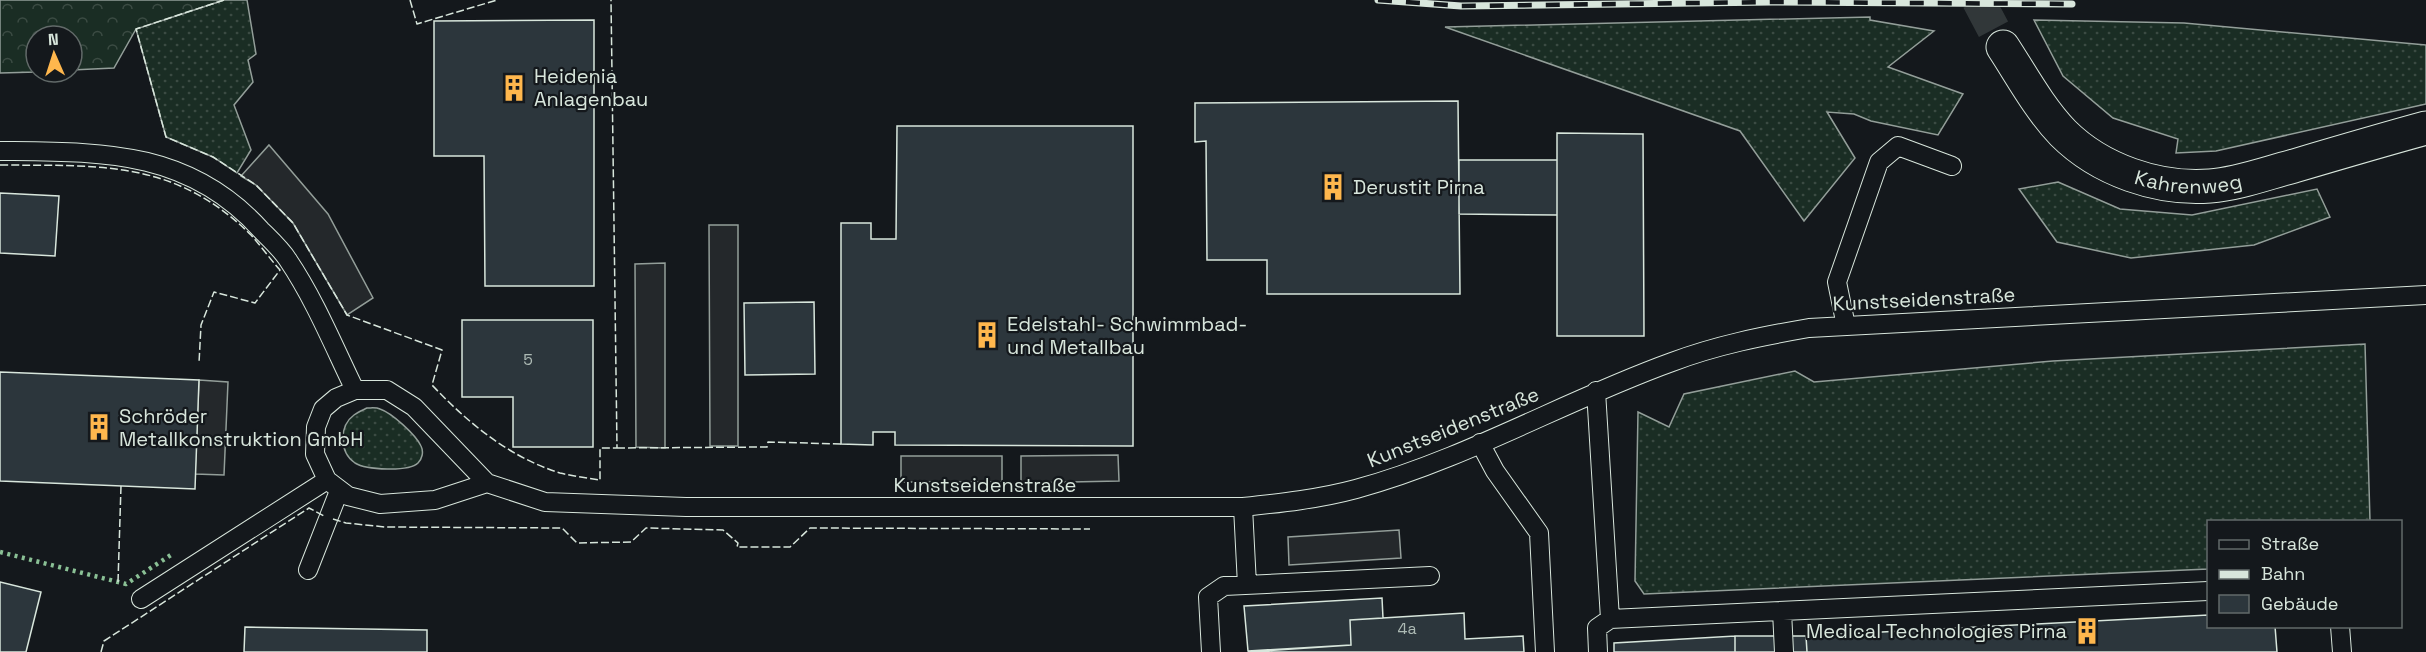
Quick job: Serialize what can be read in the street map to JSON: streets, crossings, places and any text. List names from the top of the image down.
{
  "streets": {
    "street": ["Kahrenweg"],
    "lane": ["Kunstseidenstraße"]
  },
  "places": {
    "building": [
      "Heidenia Anlagenbau",
      "Derustit Pirna",
      "Edelstahl- Schwimmbad- und Metallbau",
      "Schröder Metallkonstruktion GmbH",
      "Medical Technologies Pirna"
    ]
  },
  "house_numbers": ["5", "4a"],
  "legend": ["Straße", "Bahn", "Gebäude"],
  "north": "top"
}
